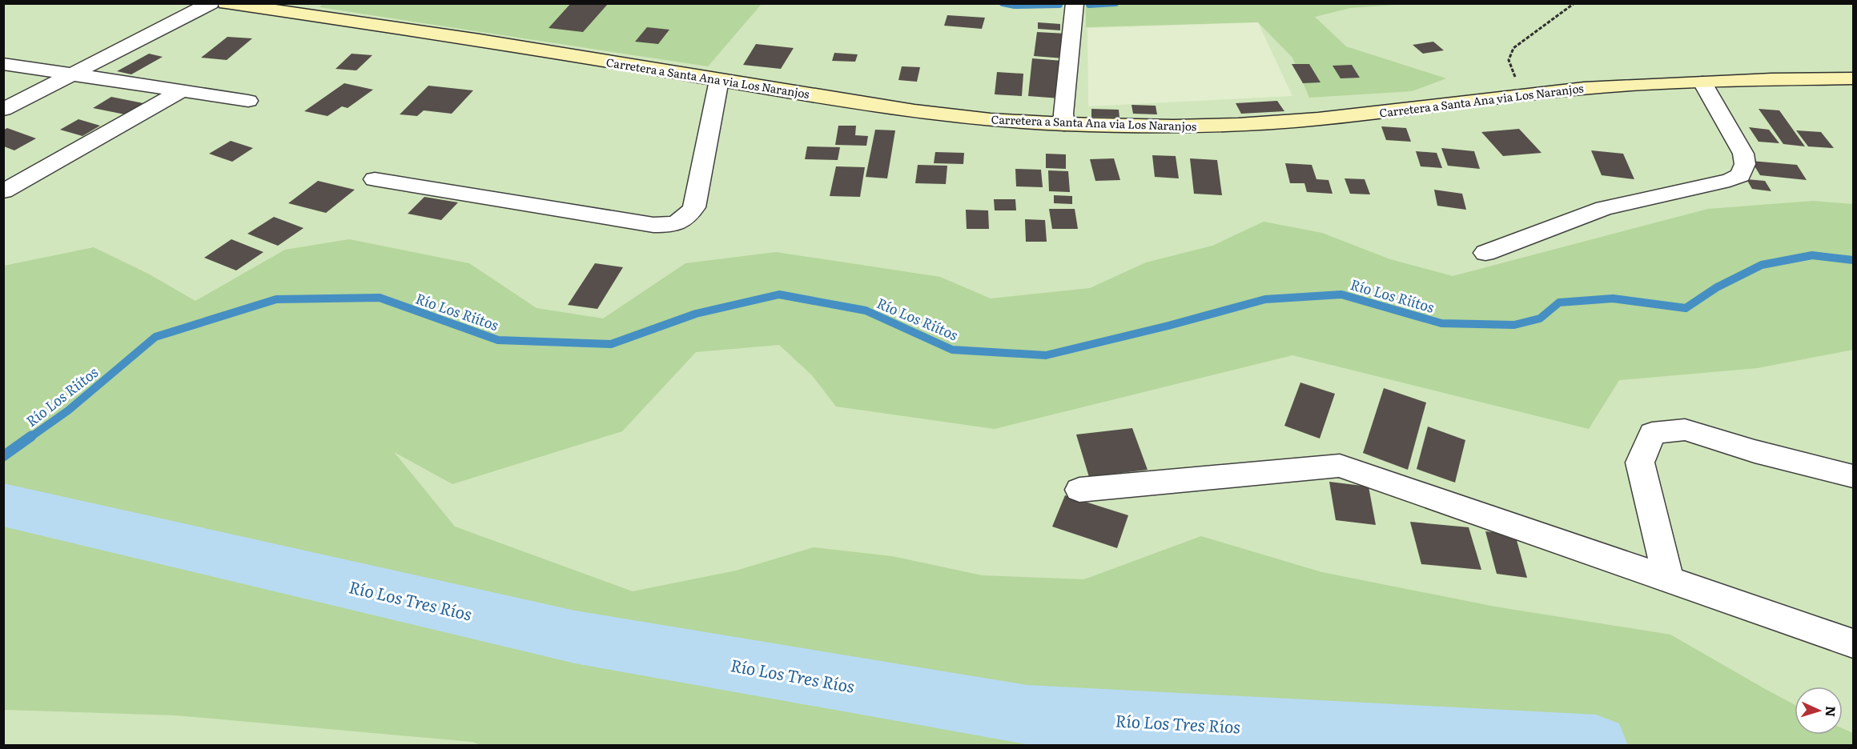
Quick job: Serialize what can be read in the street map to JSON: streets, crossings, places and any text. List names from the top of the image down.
{
  "streets": {
    "main road": ["Carretera a Santa Ana via Los Naranjos"]
  },
  "water": ["Río Los Riítos", "Río Los Tres Ríos"],
  "north": "right"
}
